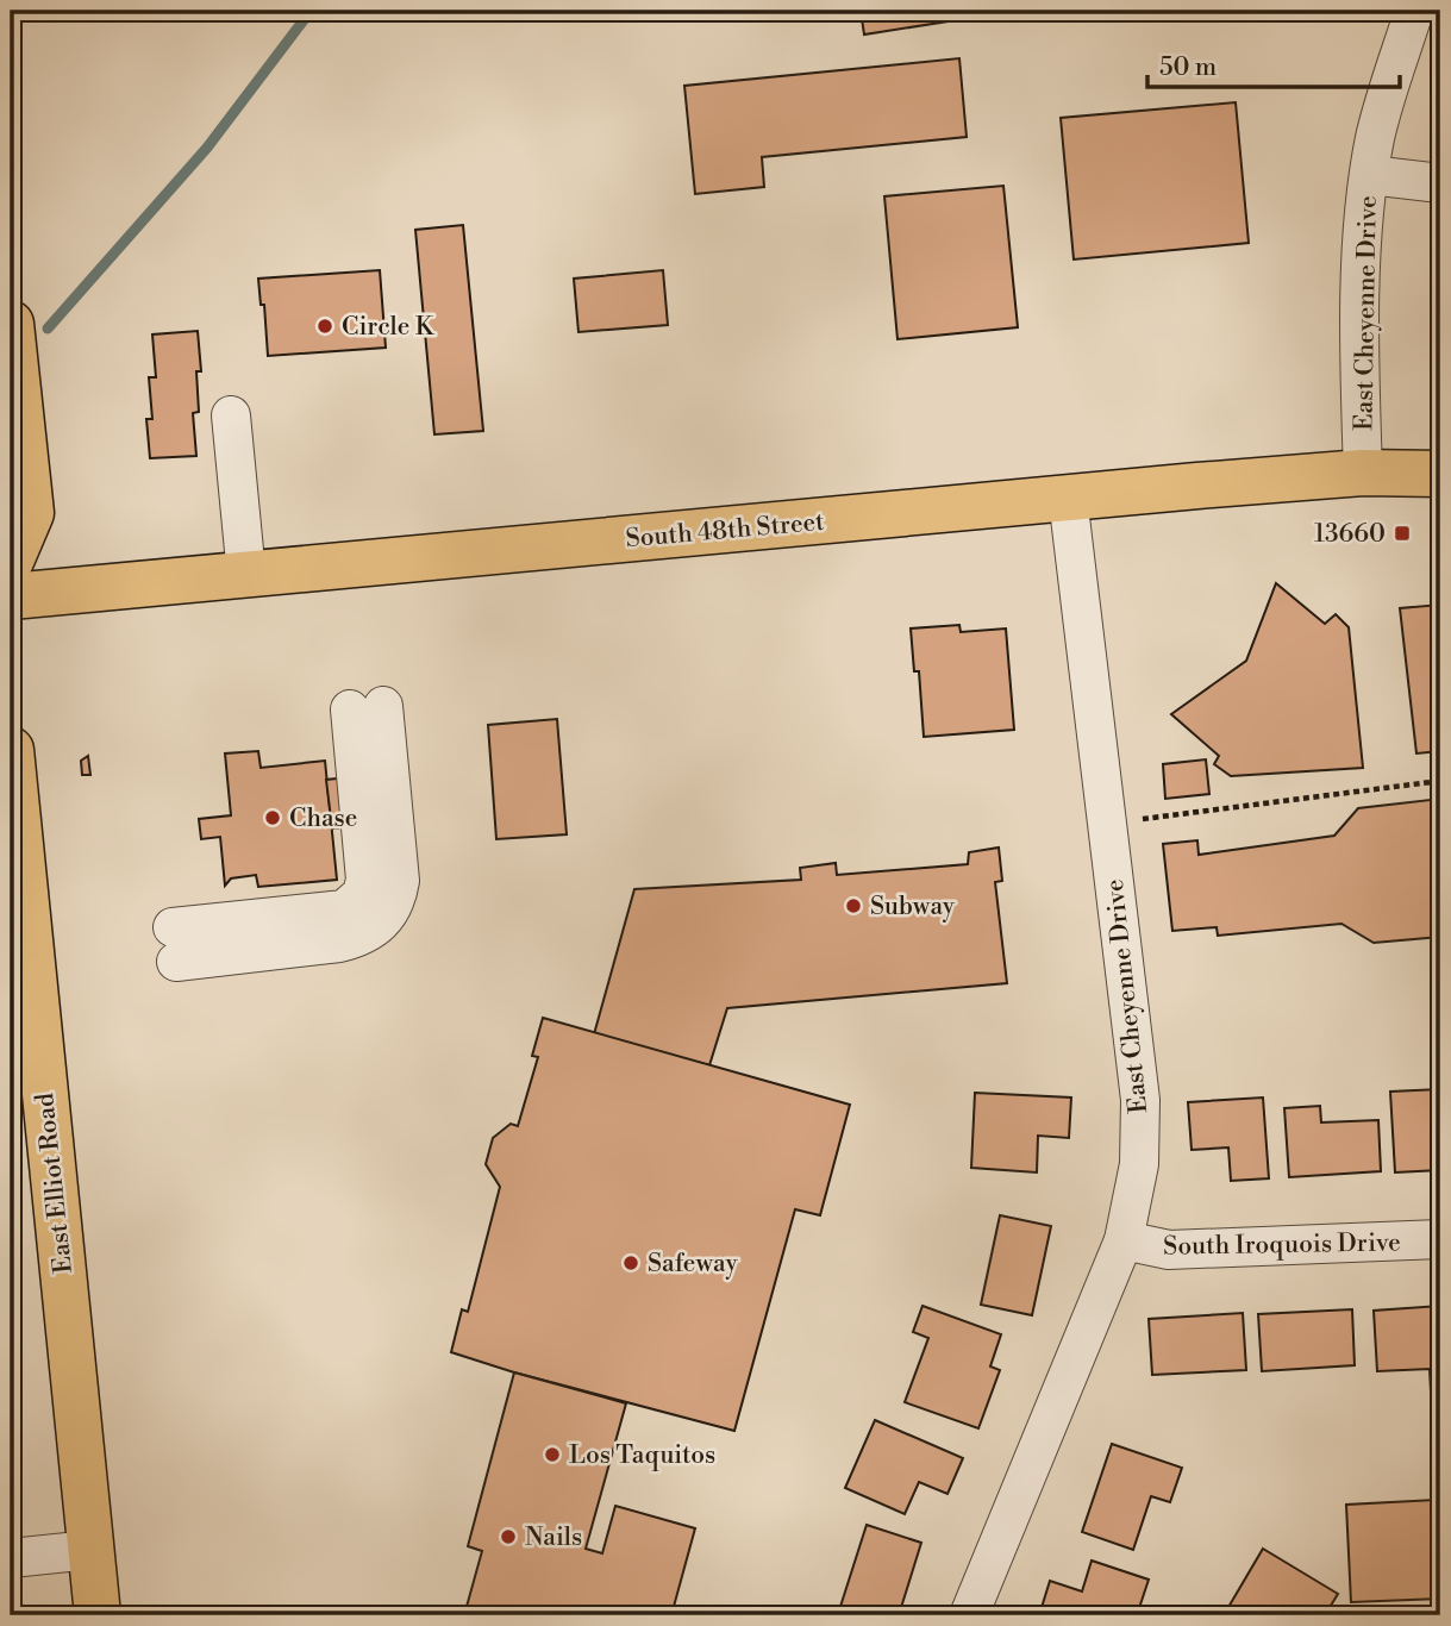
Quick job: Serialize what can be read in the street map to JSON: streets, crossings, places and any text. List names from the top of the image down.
{
  "streets": {
    "main road": ["South 48th Street", "East Elliot Road"],
    "street": ["East Cheyenne Drive", "South Iroquois Drive"]
  },
  "crossings": [
    ["East Cheyenne Drive", "South 48th Street"],
    ["East Cheyenne Drive", "South Iroquois Drive"]
  ],
  "places": {
    "other": [
      "Circle K",
      "Chase",
      "Subway",
      "Safeway",
      "Los Taquitos",
      "Nails"
    ],
    "transit": ["13660"]
  },
  "scale_bar": "50 m"
}
